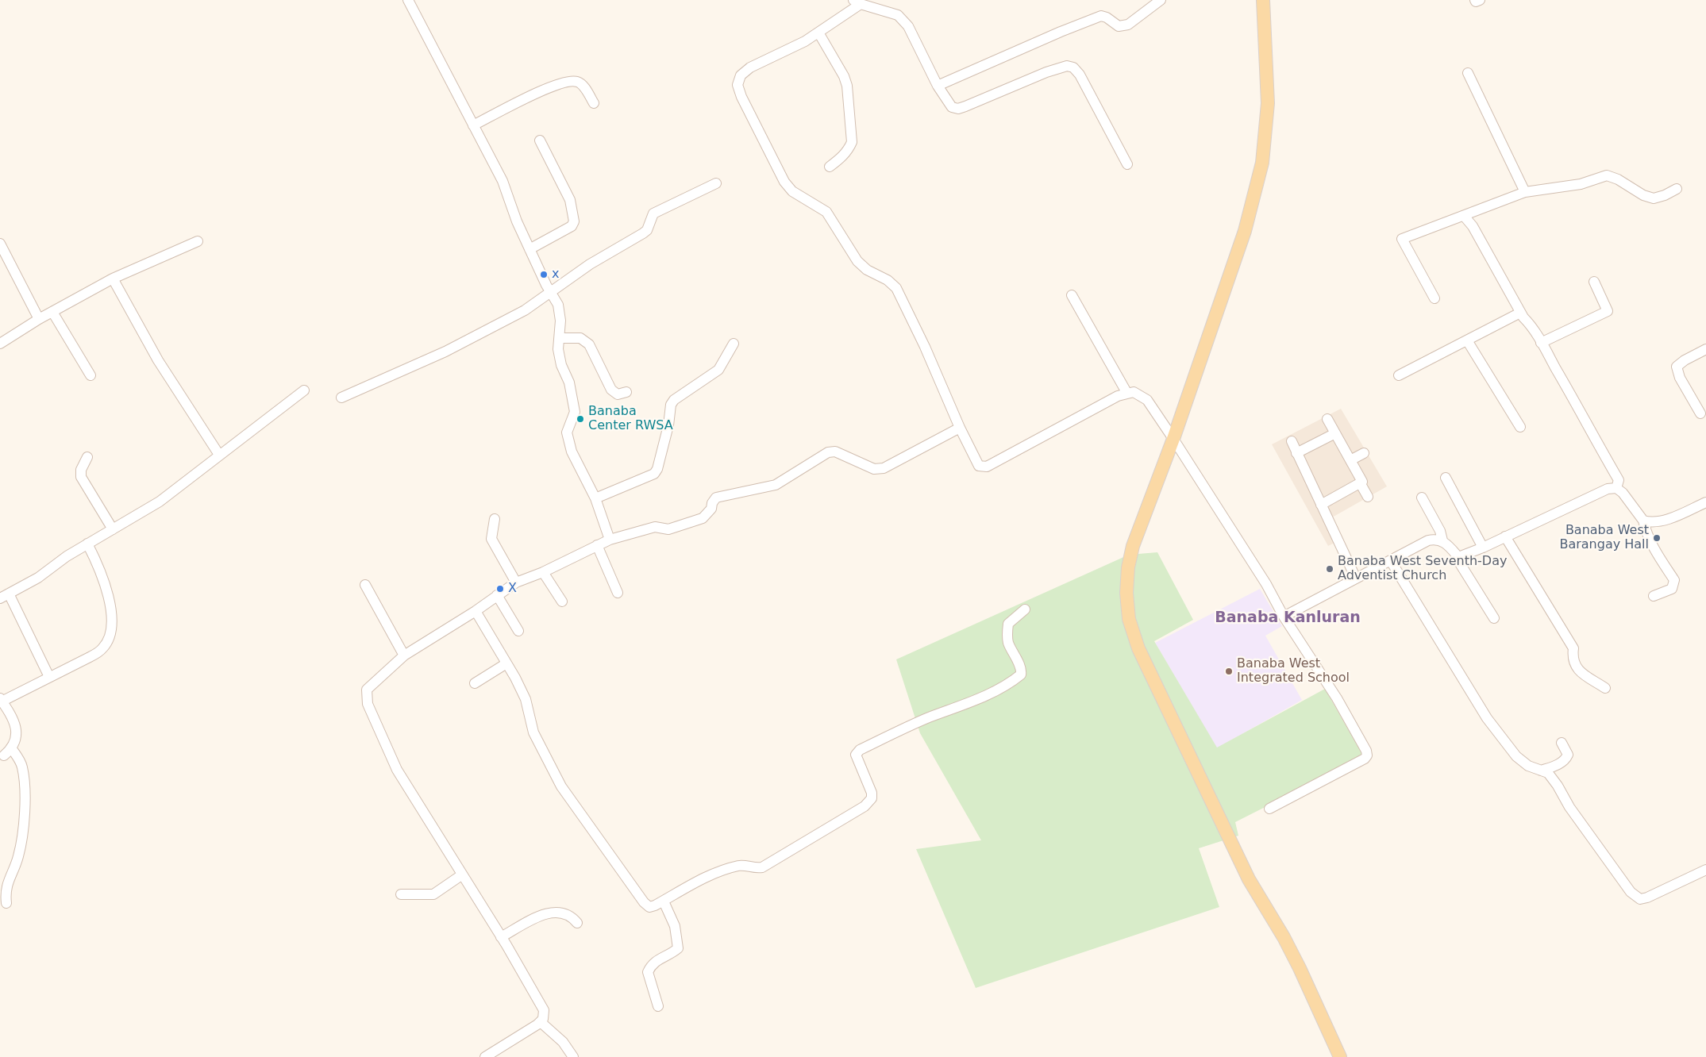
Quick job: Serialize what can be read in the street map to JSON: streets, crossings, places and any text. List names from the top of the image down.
{
  "districts": ["Banaba Kanluran"],
  "places": [
    "x",
    "Banaba Center RWSA",
    "Banaba West Barangay Hall",
    "Banaba West Seventh-Day Adventist Church",
    "X",
    "Banaba West Integrated School"
  ]
}
